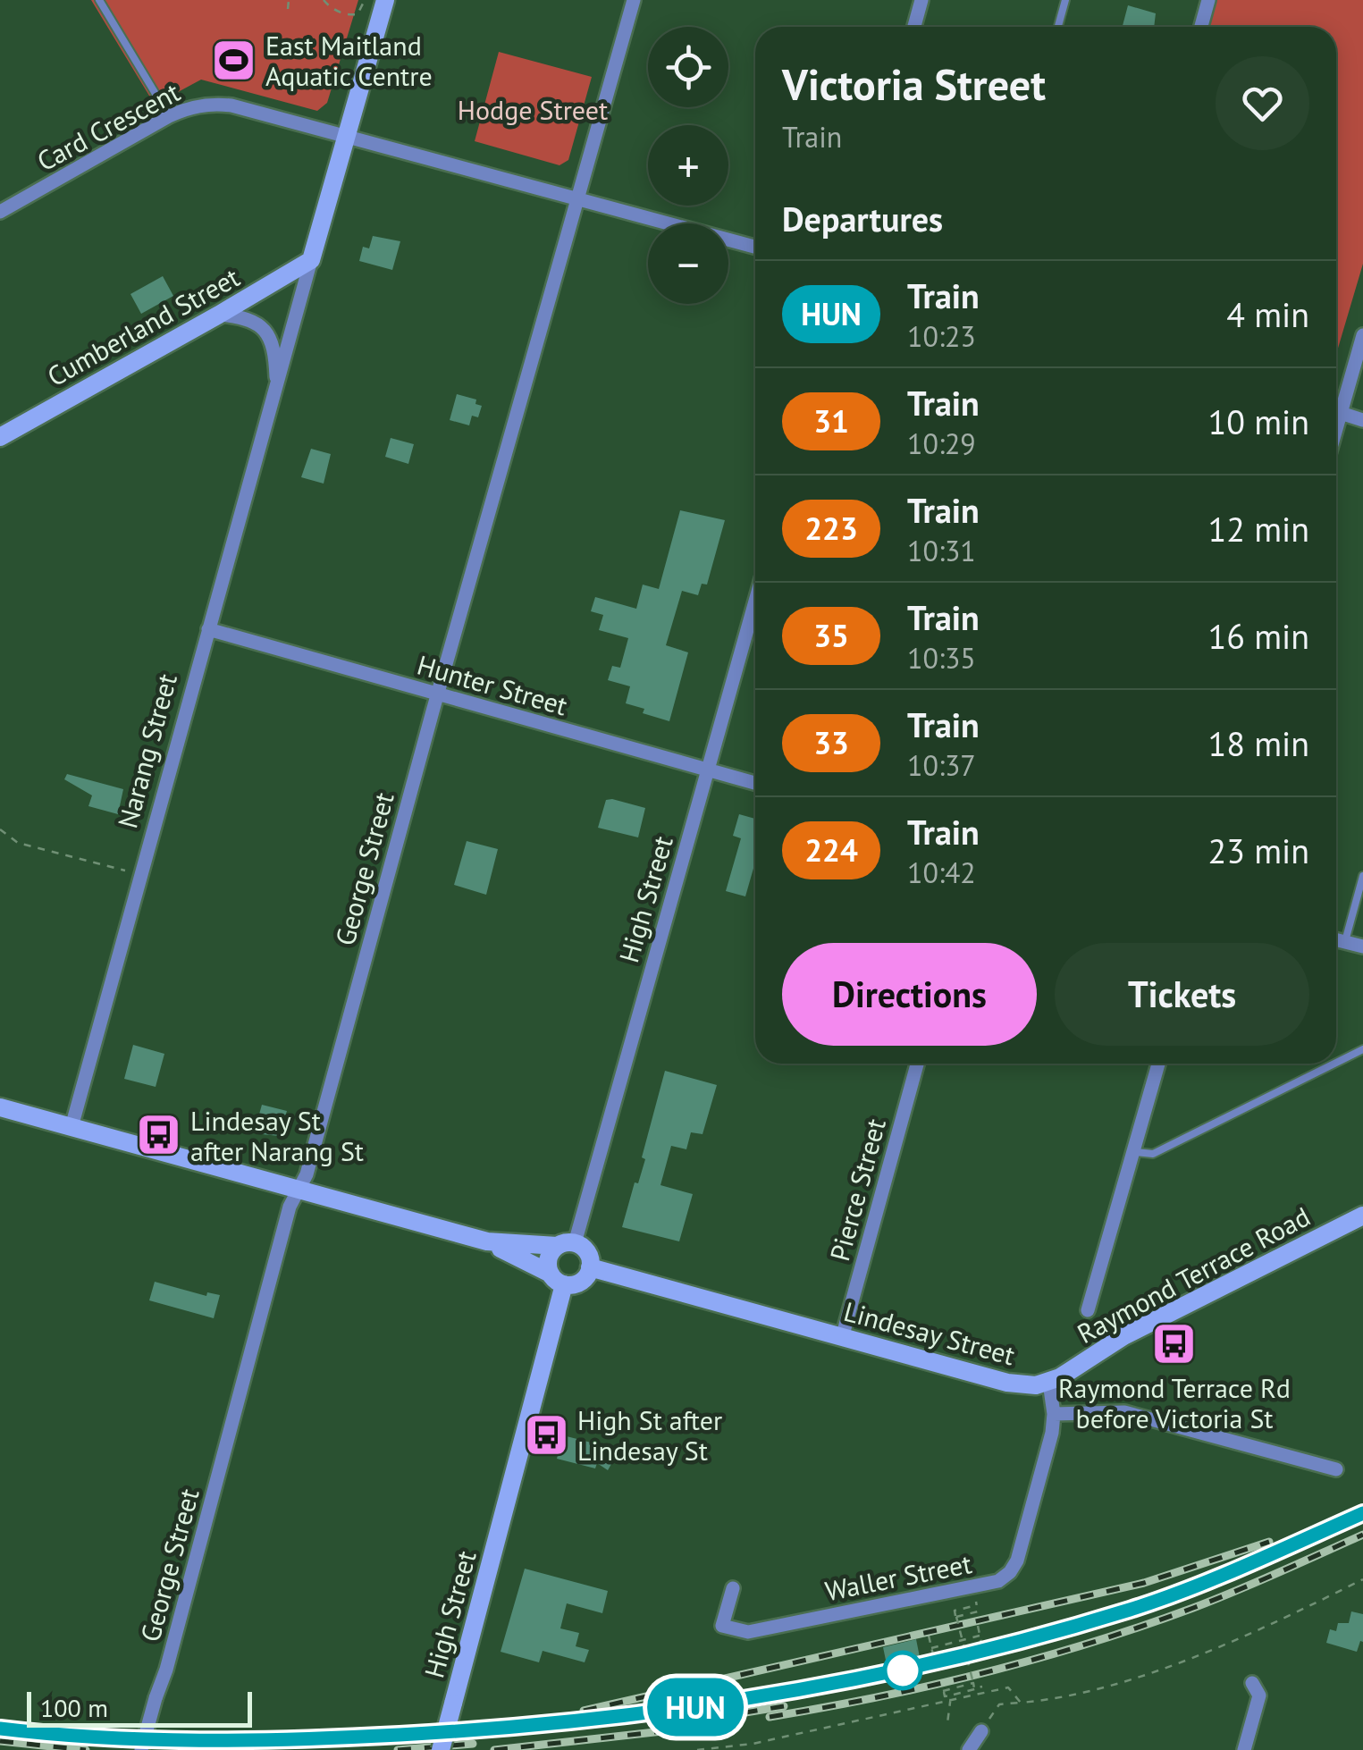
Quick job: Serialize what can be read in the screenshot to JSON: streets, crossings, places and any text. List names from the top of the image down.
{
  "streets": {
    "main road": [
      "Cumberland Street",
      "Narang Street",
      "High Street",
      "Raymond Terrace Road",
      "Lindesay Street"
    ],
    "street": [
      "Card Crescent",
      "Hunter Street",
      "George Street",
      "Pierce Street",
      "Waller Street"
    ]
  },
  "crossings": [
    ["Card Crescent", "Narang Street"],
    ["Cumberland Street", "Narang Street"],
    ["Hunter Street", "Narang Street"],
    ["Hunter Street", "George Street"],
    ["Hunter Street", "High Street"],
    ["High Street", "Lindesay Street"],
    ["Pierce Street", "Lindesay Street"],
    ["Raymond Terrace Road", "Lindesay Street"],
    ["Lindesay Street", "Waller Street"]
  ],
  "parks": ["Hodge Street"],
  "places": {
    "sports": ["East Maitland Aquatic Centre"],
    "bus stop": ["Lindesay St after Narang St", "Raymond Terrace Rd before Victoria St", "High St after Lindesay St"]
  },
  "scale_bar": "100 m",
  "page": {
    "on_map": "HUN",
    "map_buttons": ["+", "−"],
    "heading": [
      ["Victoria Street", "Train"],
      "Departures"
    ],
    "list": [
      {
        "mark": "HUN",
        "name": "Train",
        "note": "10:23",
        "value": "4 min"
      },
      {
        "mark": "31",
        "name": "Train",
        "note": "10:29",
        "value": "10 min"
      },
      {
        "mark": "223",
        "name": "Train",
        "note": "10:31",
        "value": "12 min"
      },
      {
        "mark": "35",
        "name": "Train",
        "note": "10:35",
        "value": "16 min"
      },
      {
        "mark": "33",
        "name": "Train",
        "note": "10:37",
        "value": "18 min"
      },
      {
        "mark": "224",
        "name": "Train",
        "note": "10:42",
        "value": "23 min"
      }
    ],
    "buttons": ["Directions", "Tickets"],
    "scale": "100 m"
  }
}
